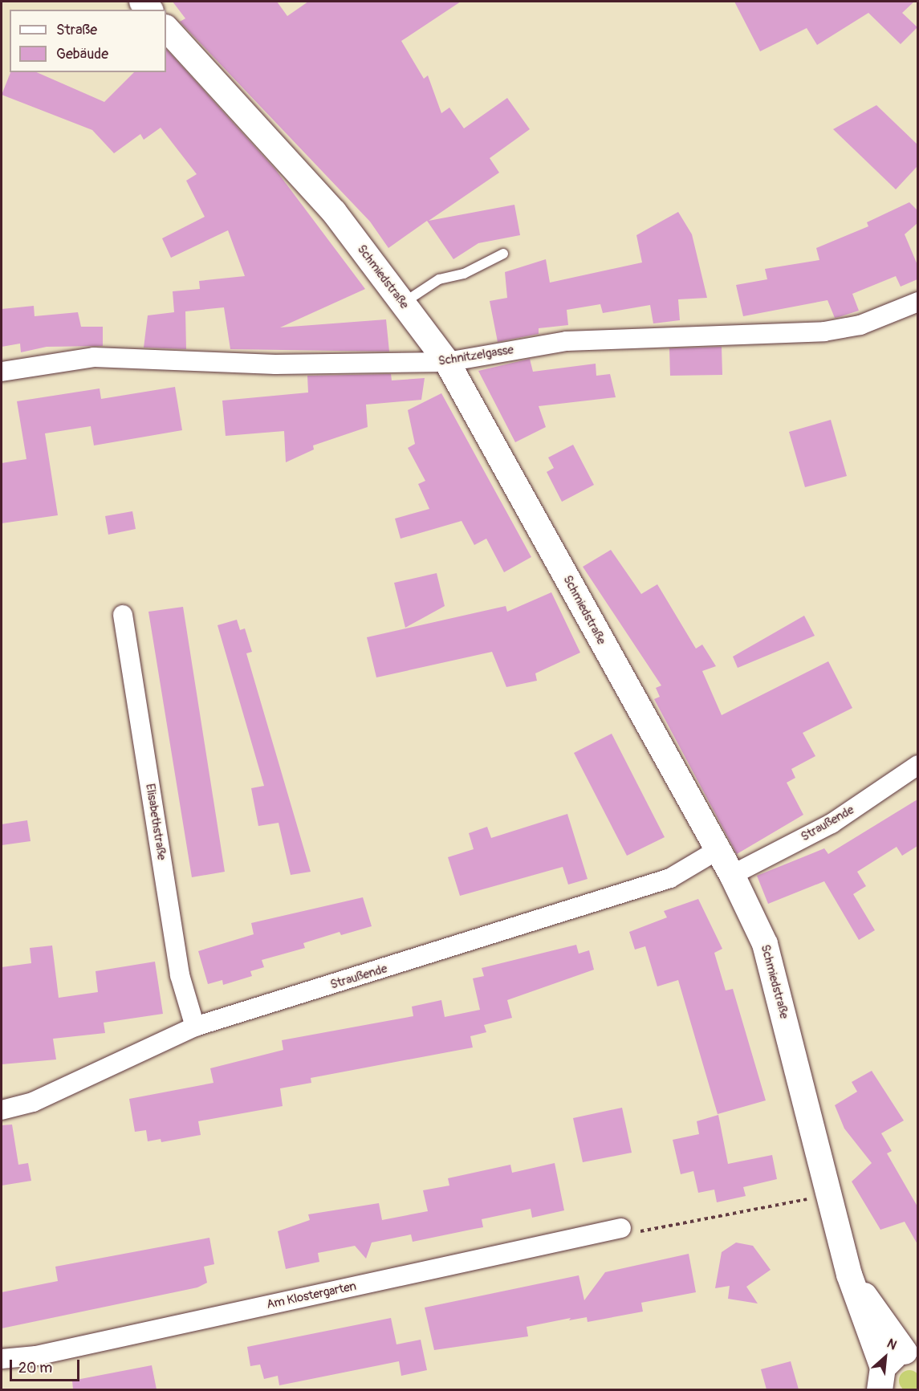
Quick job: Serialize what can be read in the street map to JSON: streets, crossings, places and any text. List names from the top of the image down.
{
  "streets": {
    "street": [
      "Schmiedstraße",
      "Schnitzelgasse",
      "Elisabethstraße",
      "Straußende",
      "Am Klostergarten"
    ]
  },
  "crossings": [
    ["Schmiedstraße", "Schnitzelgasse"],
    ["Schmiedstraße", "Straußende"],
    ["Elisabethstraße", "Straußende"]
  ],
  "legend": ["Straße", "Gebäude"],
  "scale_bar": "20 m",
  "north": "top right"
}
